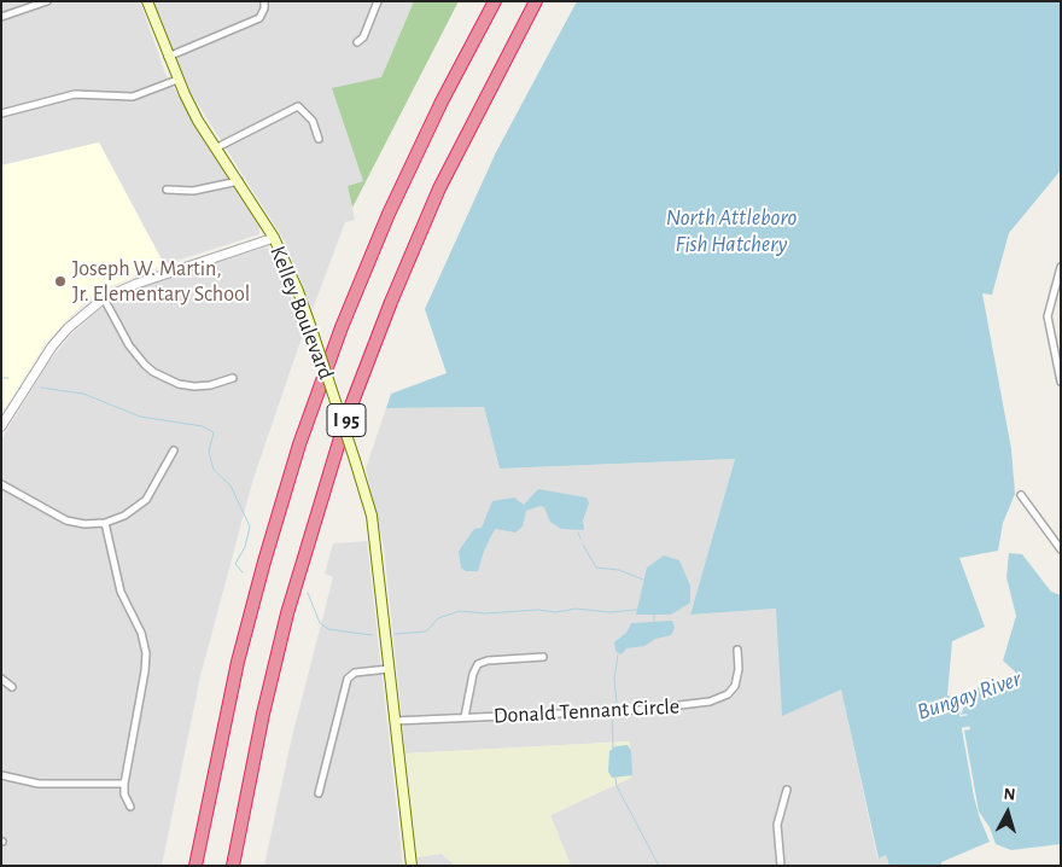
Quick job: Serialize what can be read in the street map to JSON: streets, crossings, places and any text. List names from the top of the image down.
{
  "streets": {
    "highway": ["I 95"],
    "main road": ["Kelley Boulevard"],
    "street": ["Donald Tennant Circle"]
  },
  "crossings": [
    ["Kelley Boulevard", "Donald Tennant Circle"]
  ],
  "water": ["North Attleboro Fish Hatchery", "Bungay River"],
  "places": ["Joseph W. Martin, Jr. Elementary School"],
  "north": "top"
}
